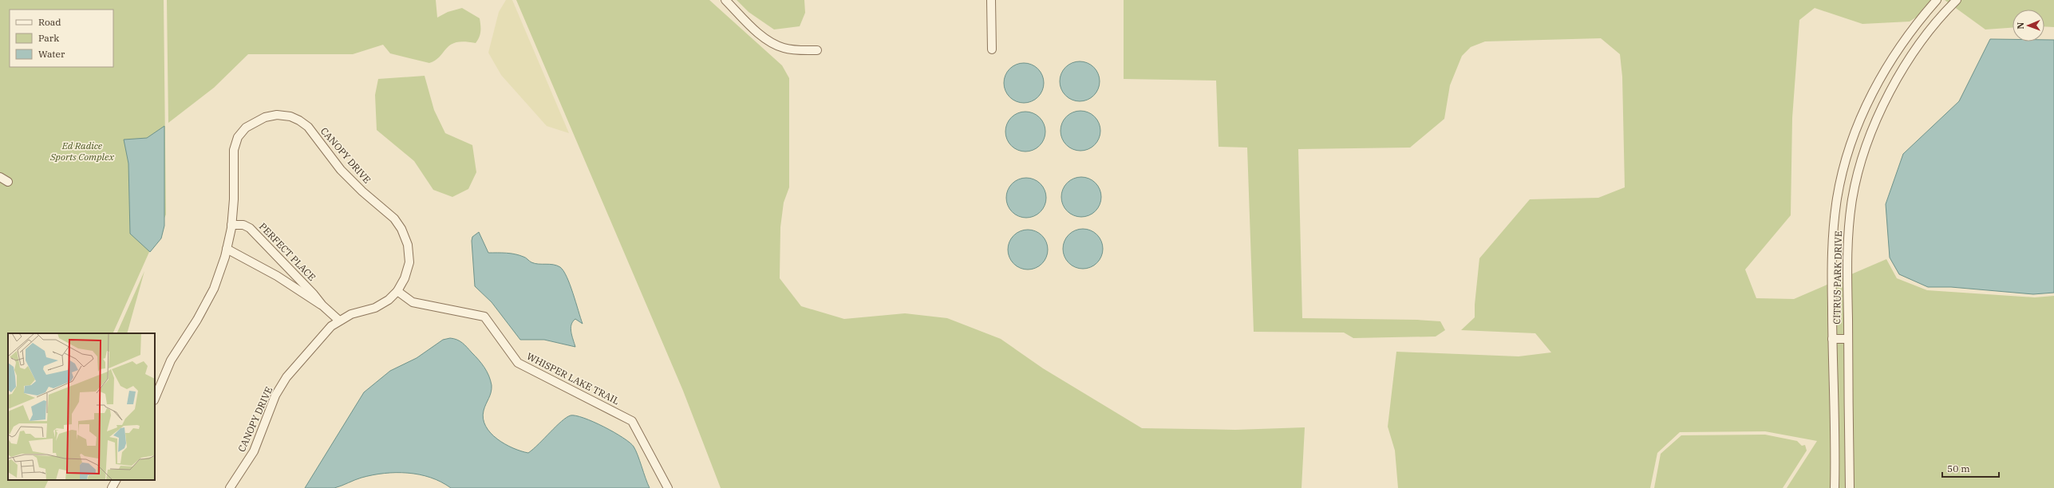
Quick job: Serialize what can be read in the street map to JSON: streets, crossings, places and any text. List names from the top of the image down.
{
  "streets": {
    "street": [
      "CANOPY DRIVE",
      "PERFECT PLACE",
      "CITRUS PARK DRIVE",
      "WHISPER LAKE TRAIL"
    ]
  },
  "crossings": [
    ["CANOPY DRIVE", "PERFECT PLACE"],
    ["CANOPY DRIVE", "WHISPER LAKE TRAIL"]
  ],
  "parks": ["Ed Radice Sports Complex"],
  "legend": ["Road", "Park", "Water"],
  "scale_bar": "50 m",
  "north": "left"
}
